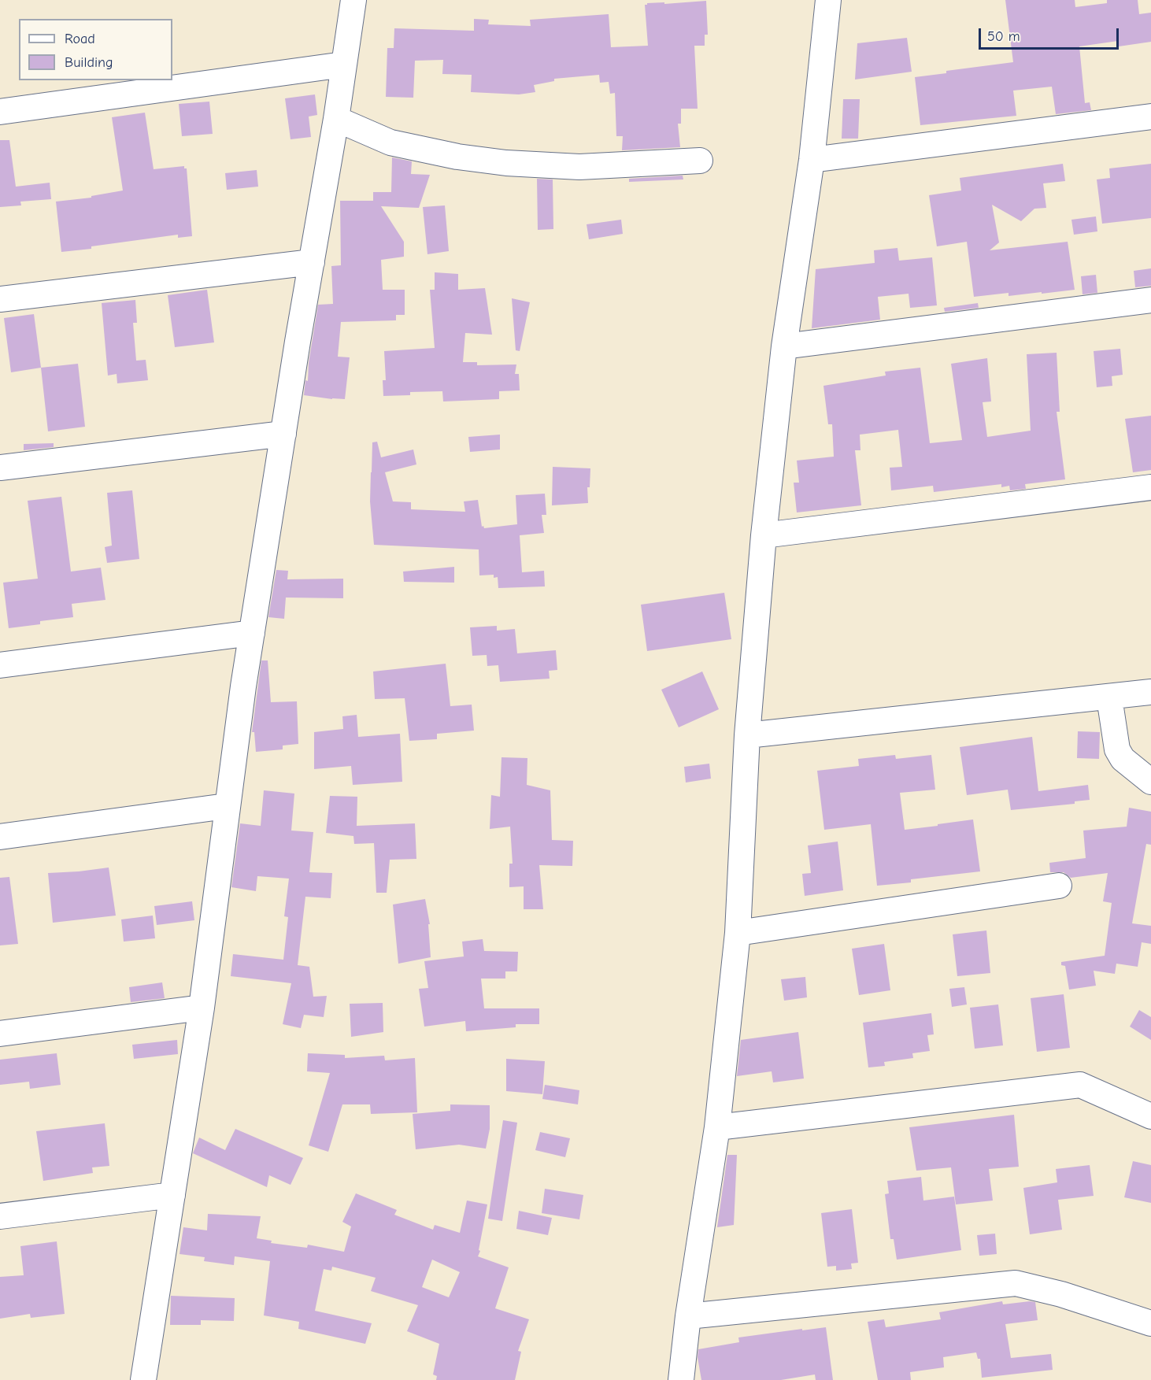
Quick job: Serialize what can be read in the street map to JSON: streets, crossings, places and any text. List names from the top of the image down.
{
  "legend": ["Road", "Building"],
  "scale_bar": "50 m"
}
